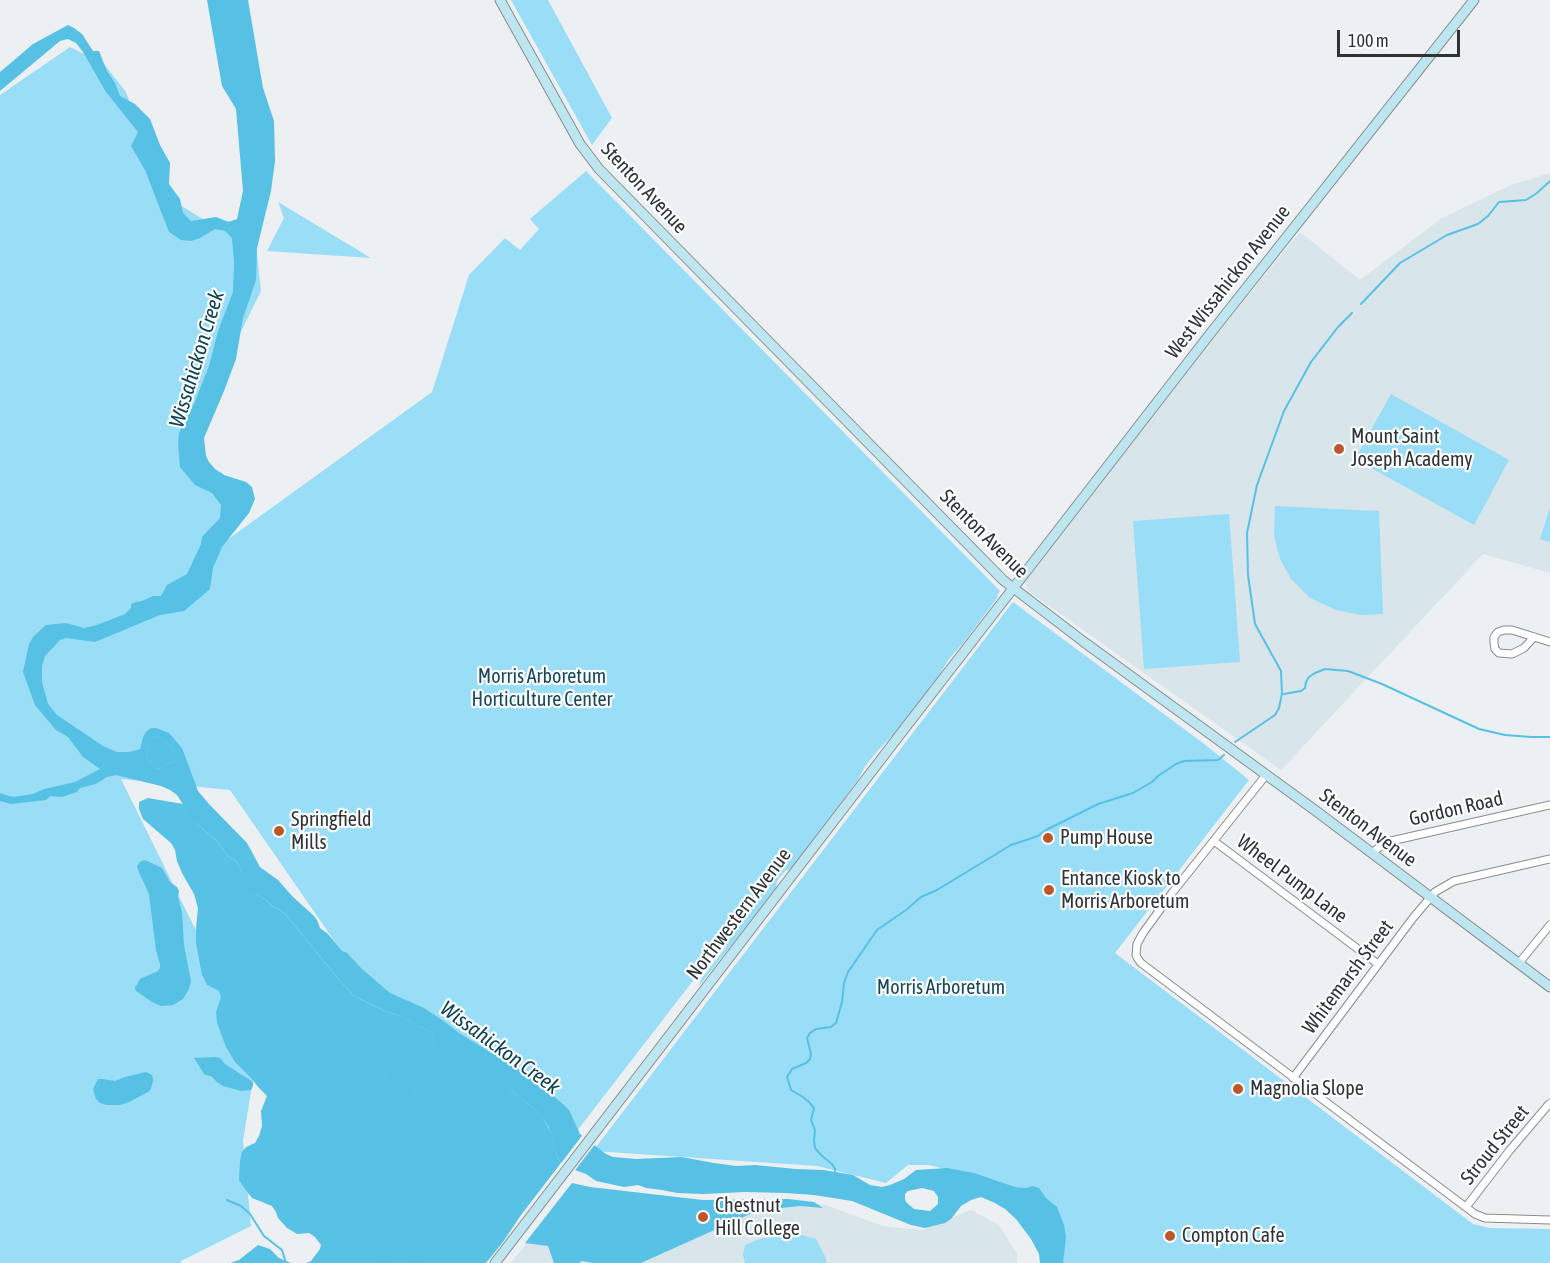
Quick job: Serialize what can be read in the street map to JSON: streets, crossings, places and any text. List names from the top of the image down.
{
  "streets": {
    "street": [
      "Stenton Avenue",
      "West Wissahickon Avenue",
      "Gordon Road",
      "Wheel Pump Lane",
      "Northwestern Avenue",
      "Whitemarsh Street",
      "Stroud Street"
    ]
  },
  "crossings": [
    ["Stenton Avenue", "West Wissahickon Avenue"],
    ["Stenton Avenue", "Gordon Road"],
    ["Stenton Avenue", "Northwestern Avenue"],
    ["Stenton Avenue", "Whitemarsh Street"],
    ["West Wissahickon Avenue", "Northwestern Avenue"],
    ["Wheel Pump Lane", "Whitemarsh Street"]
  ],
  "water": ["Wissahickon Creek"],
  "parks": ["Morris Arboretum Horticulture Center", "Morris Arboretum"],
  "places": [
    "Mount Saint Joseph Academy",
    "Springfield Mills",
    "Pump House",
    "Entance Kiosk to Morris Arboretum",
    "Magnolia Slope",
    "Chestnut Hill College",
    "Compton Cafe"
  ],
  "scale_bar": "100 m"
}
